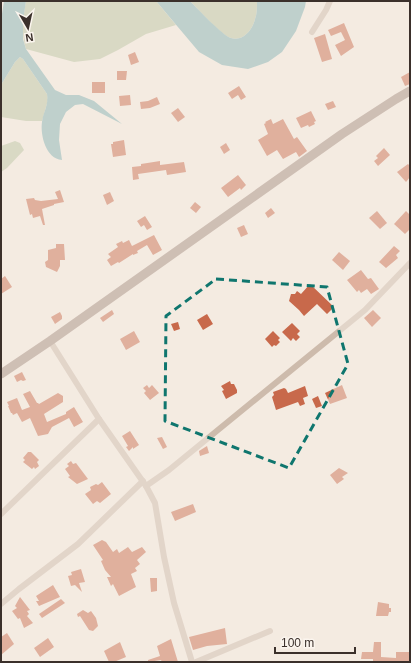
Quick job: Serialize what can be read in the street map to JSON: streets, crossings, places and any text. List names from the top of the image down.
{
  "scale_bar": "100 m",
  "north": "bottom"
}
